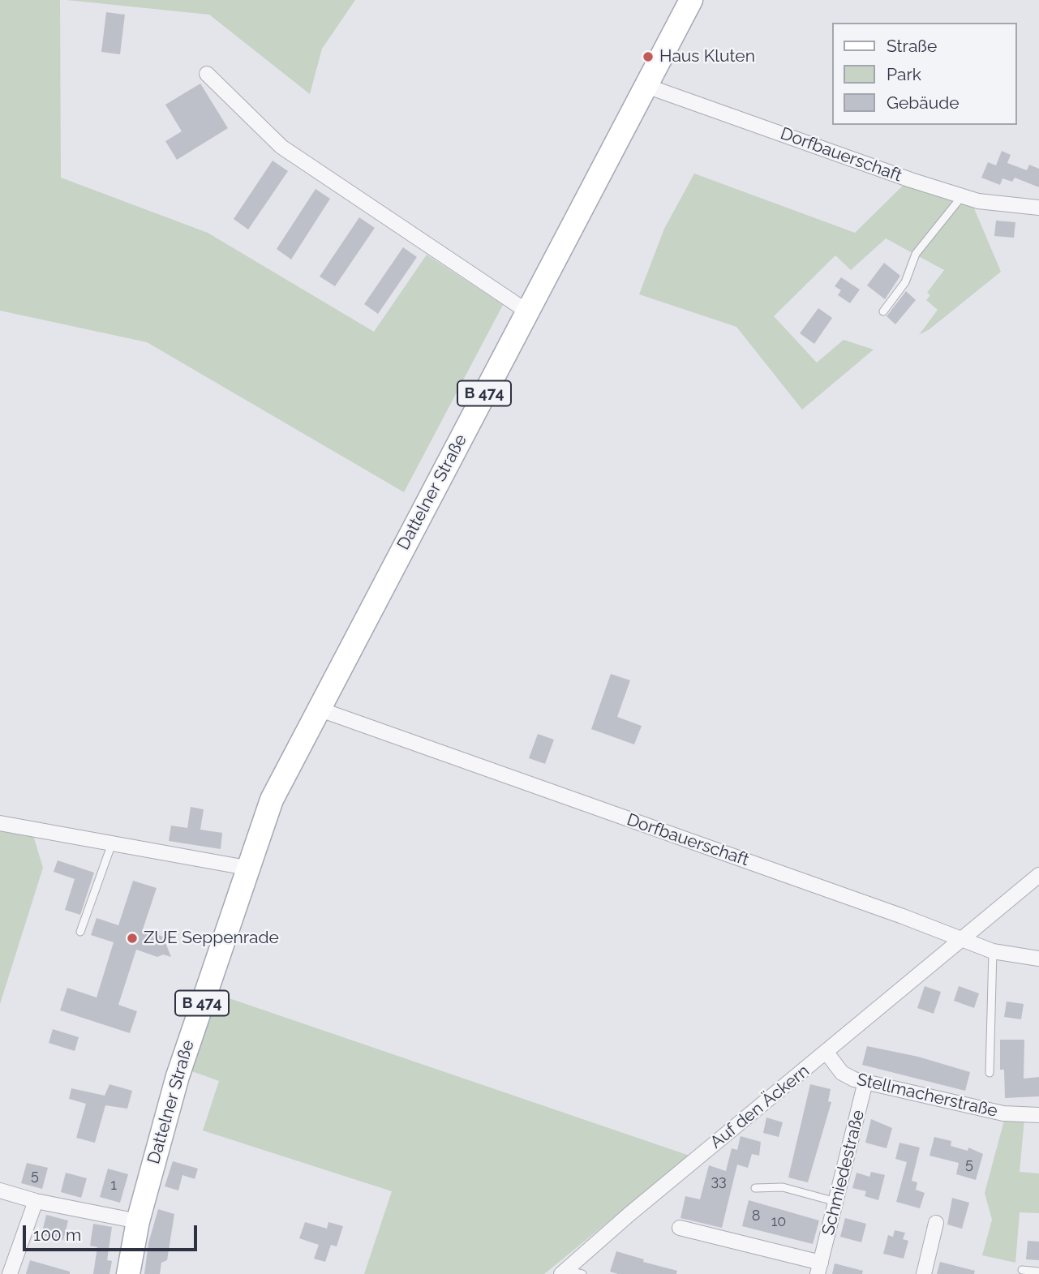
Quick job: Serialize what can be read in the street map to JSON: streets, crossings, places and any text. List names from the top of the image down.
{
  "streets": {
    "main road": ["B 474", "Dattelner Straße"],
    "street": [
      "Dorfbauerschaft",
      "Stellmacherstraße",
      "Auf den Äckern",
      "Schmiedestraße"
    ]
  },
  "crossings": [
    ["Dorfbauerschaft", "Dattelner Straße"],
    ["Dorfbauerschaft", "Auf den Äckern"],
    ["Stellmacherstraße", "Auf den Äckern"],
    ["Stellmacherstraße", "Schmiedestraße"]
  ],
  "places": ["Haus Kluten", "ZUE Seppenrade"],
  "house_numbers": [
    "5",
    "5",
    "33",
    "1",
    "8",
    "10"
  ],
  "legend": ["Straße", "Park", "Gebäude"],
  "scale_bar": "100 m"
}
